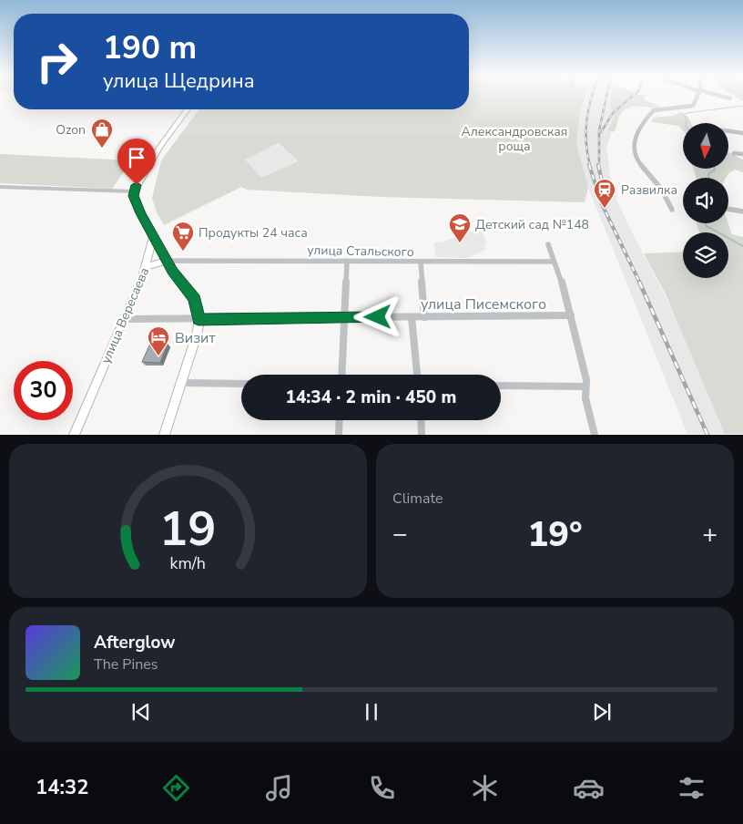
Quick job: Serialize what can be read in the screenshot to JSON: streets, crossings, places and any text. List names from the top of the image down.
{
  "streets": {
    "main road": ["улица Вересаева"],
    "street": ["улица Стальского", "улица Писемского"]
  },
  "crossings": [
    ["улица Писемского", "улица Вересаева"]
  ],
  "parks": ["Александровская роща"],
  "places": {
    "shop": ["Ozon"],
    "station": ["Развилка"],
    "school or university": ["Детский сад №148"],
    "supermarket": ["Продукты 24 часа"],
    "hotel": ["Визит"]
  },
  "north": "bottom",
  "page": {
    "turn": ["190 m", "улица Щедрина"],
    "limit": "30",
    "trip": "14:34 · 2 min · 450 m",
    "tile": "Climate",
    "heat": ["−", "19°", "+"],
    "song": ["Afterglow", "The Pines"],
    "tabs": "14:32",
    "gauge": ["19", "km/h"]
  }
}
